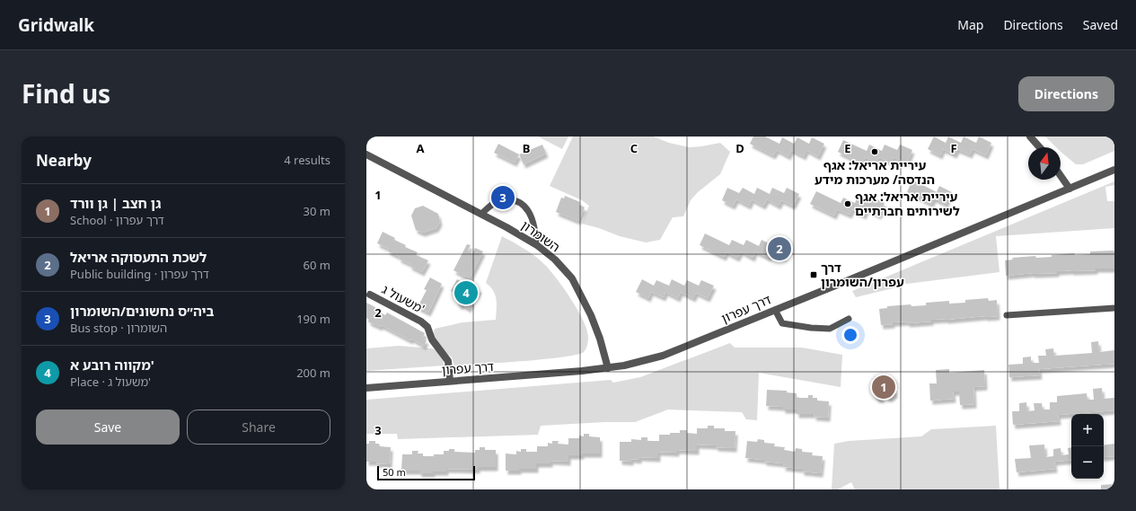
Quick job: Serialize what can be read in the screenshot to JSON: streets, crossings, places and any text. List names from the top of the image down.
{
  "streets": {
    "street": ["השומרון", "משעול ג'", "דרך עפרון"]
  },
  "crossings": [
    ["השומרון", "דרך עפרון"],
    ["משעול ג'", "דרך עפרון"]
  ],
  "places": {
    "other": ["עיריית אריאל: אגף הנדסה/ מערכות מידע", "עיריית אריאל: אגף לשירותים חברתיים"],
    "transit": ["דרך עפרון/השומרון"]
  },
  "scale_bar": "50 m",
  "north": "top",
  "page": {
    "header": "Gridwalk",
    "nav": ["Map", "Directions", "Saved"],
    "title": "Find us",
    "buttons": [
      "Directions",
      ["Save", "Share"]
    ],
    "heading": ["Nearby", "4 results"],
    "list": [
      {
        "mark": "1",
        "name": "גן חצב | גן וורד",
        "note": "School · דרך עפרון",
        "value": "30 m"
      },
      {
        "mark": "2",
        "name": "לשכת התעסוקה אריאל",
        "note": "Public building · דרך עפרון",
        "value": "60 m"
      },
      {
        "mark": "3",
        "name": "ביה״ס נחשונים/השומרון",
        "note": "Bus stop · השומרון",
        "value": "190 m"
      },
      {
        "mark": "4",
        "name": "מקווה רובע א'",
        "note": "Place · משעול ג'",
        "value": "200 m"
      }
    ],
    "pins": [
      "3",
      "2",
      "4",
      "1"
    ],
    "map_buttons": ["+", "−"],
    "scale": "50 m"
  },
  "grid": {
    "columns": [
      "A",
      "B",
      "C",
      "D",
      "E",
      "F"
    ],
    "rows": ["1", "2", "3"]
  }
}
